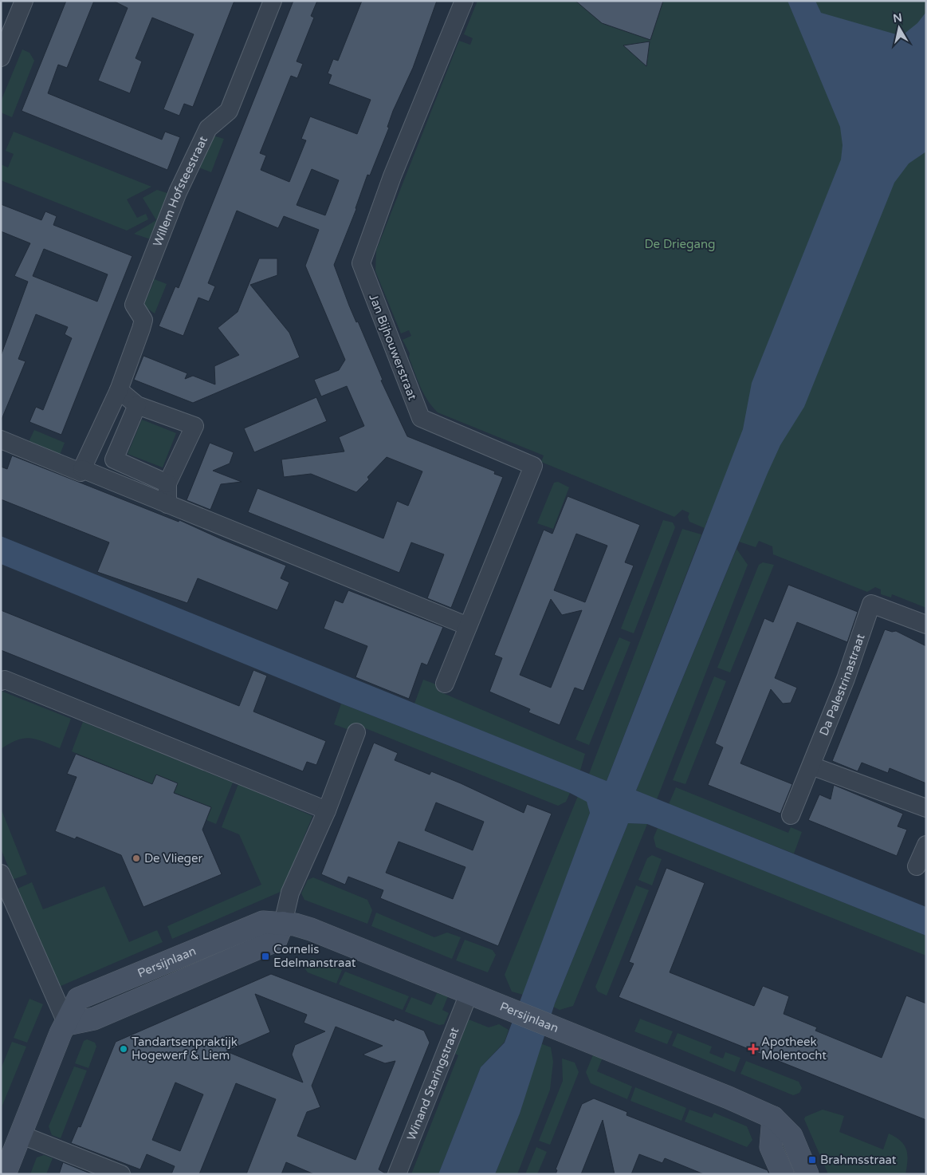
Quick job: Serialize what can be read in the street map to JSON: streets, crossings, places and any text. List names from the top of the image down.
{
  "streets": {
    "street": [
      "Willem Hofsteestraat",
      "Jan Bijhouwerstraat",
      "Da Palestrinastraat",
      "Persijnlaan",
      "Winand Staringstraat"
    ]
  },
  "crossings": [
    ["Persijnlaan", "Winand Staringstraat"]
  ],
  "parks": ["De Driegang"],
  "places": {
    "other": ["De Vlieger", "Tandartsenpraktijk Hogewerf & Liem"],
    "transit": ["Cornelis Edelmanstraat", "Brahmsstraat"],
    "health": ["Apotheek Molentocht"]
  },
  "north": "top"
}
